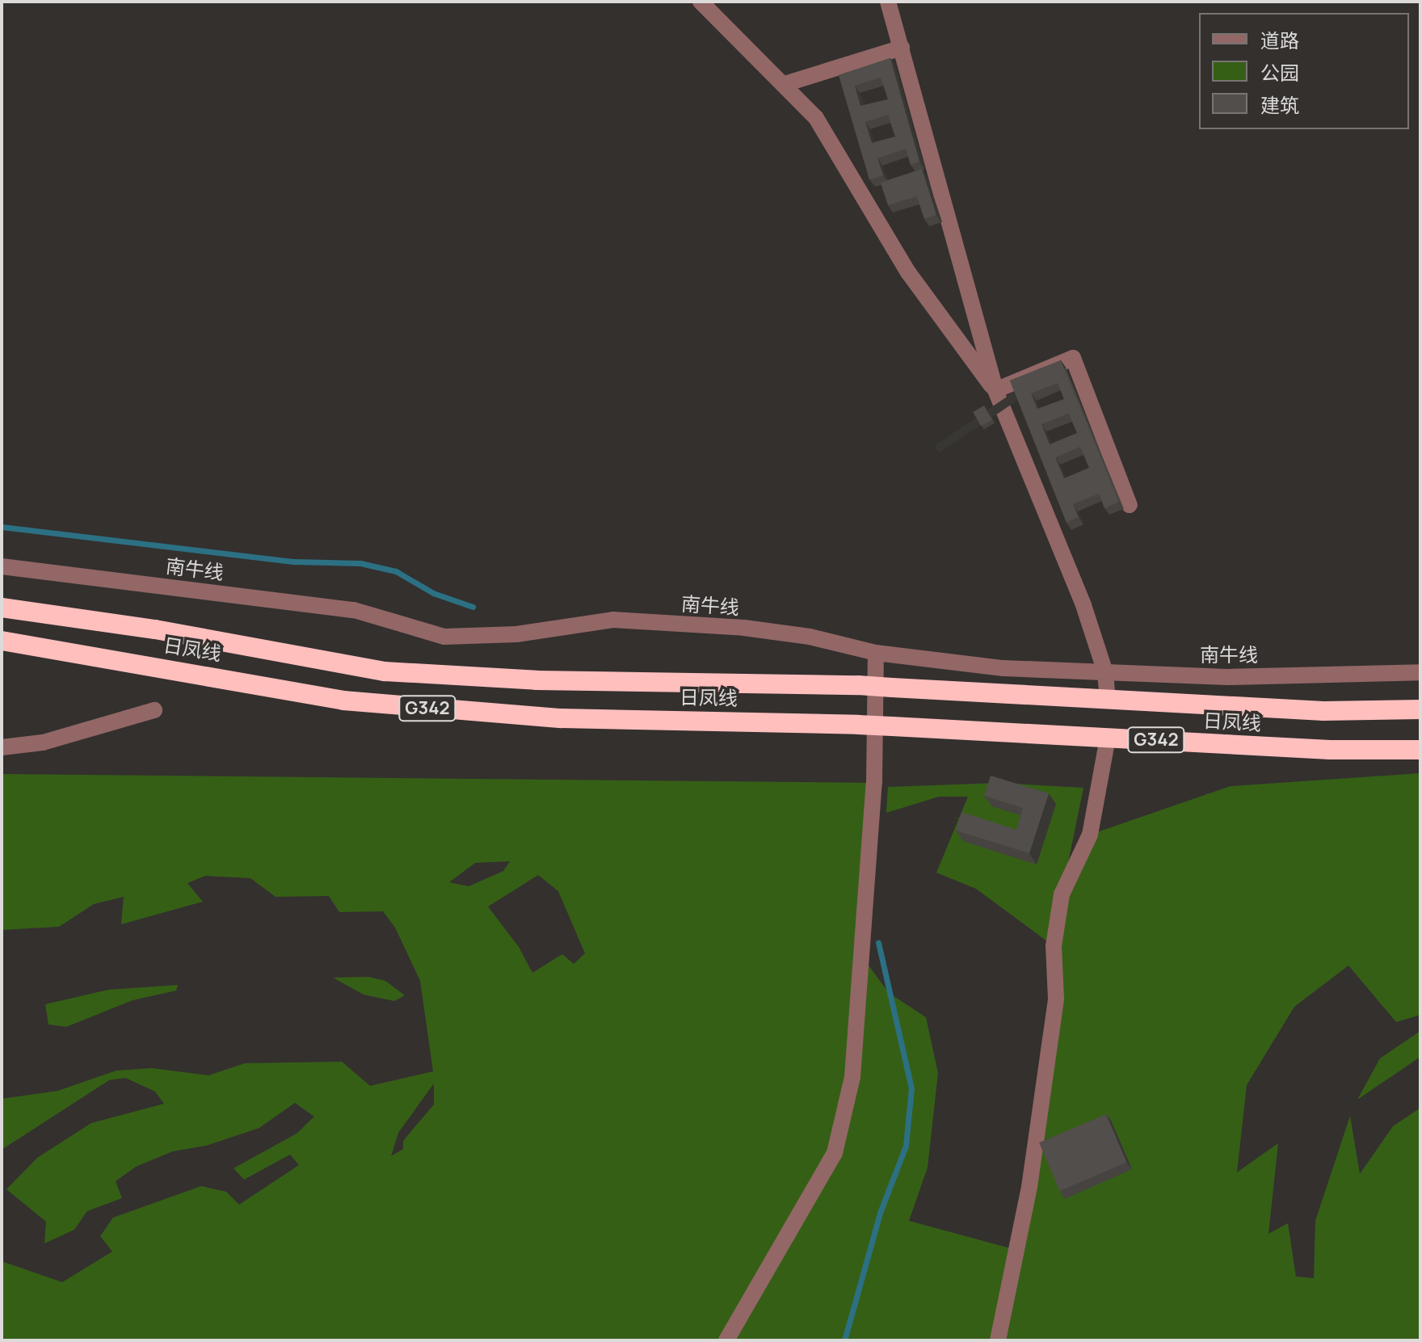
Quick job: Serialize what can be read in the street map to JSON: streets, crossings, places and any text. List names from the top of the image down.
{
  "streets": {
    "highway": ["日凤线", "G342"],
    "street": ["南牛线"]
  },
  "legend": ["道路", "公园", "建筑"]
}
